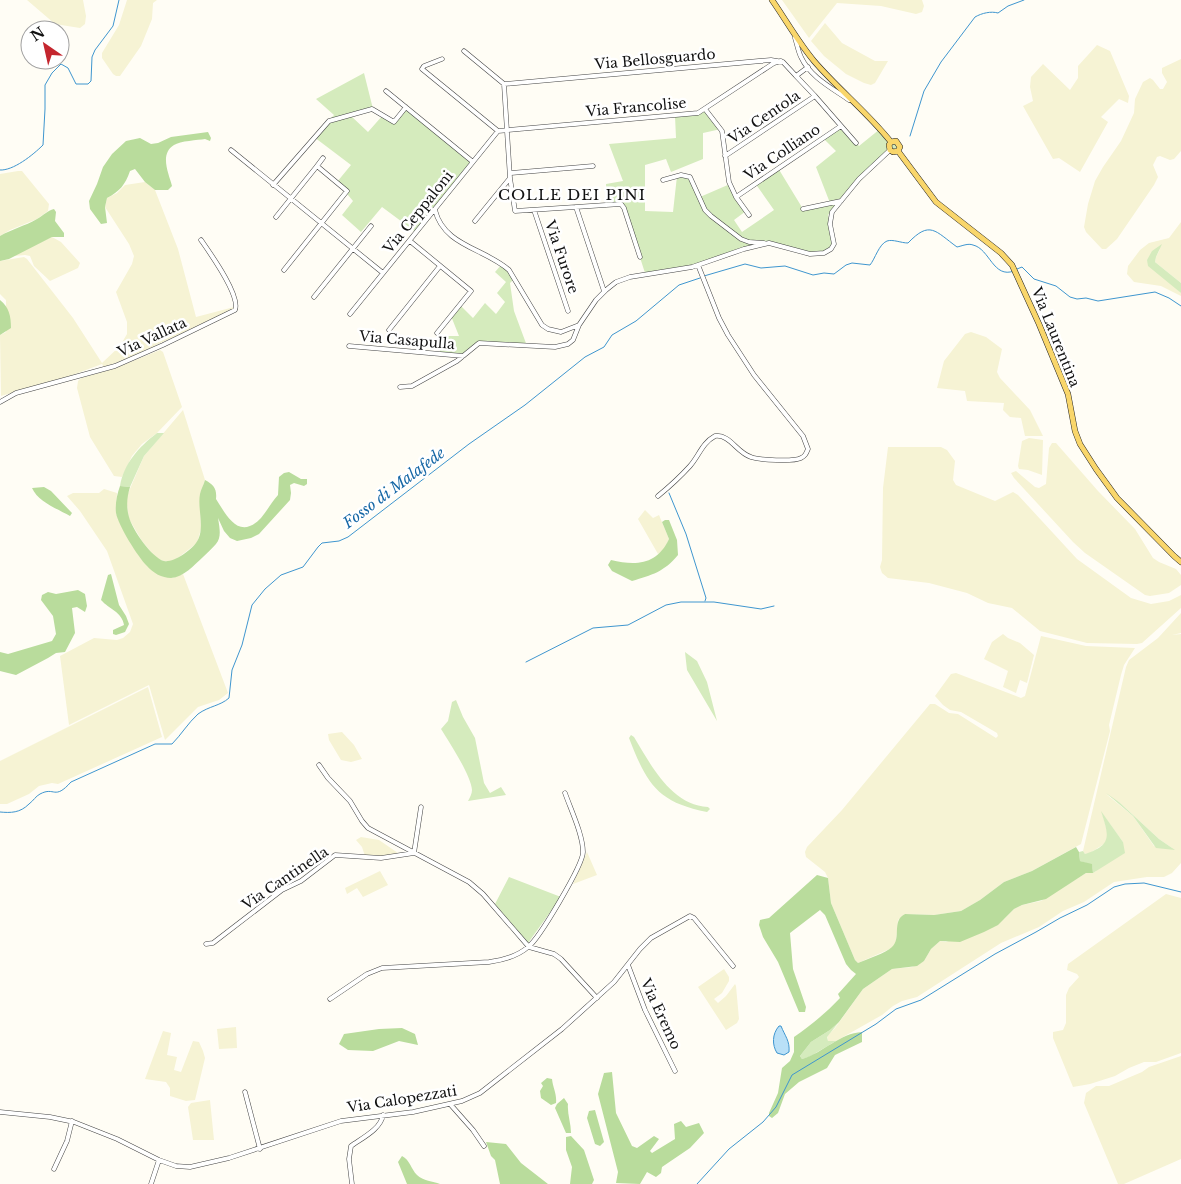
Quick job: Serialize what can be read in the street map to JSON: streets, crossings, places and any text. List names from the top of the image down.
{
  "streets": {
    "main road": ["Via Laurentina"],
    "street": [
      "Via Bellosguardo",
      "Via Francolise",
      "Via Centola",
      "Via Colliano",
      "Via Ceppaloni",
      "Via Furore",
      "Via Vallata",
      "Via Casapulla",
      "Via Cantinella",
      "Via Eremo",
      "Via Calopezzati"
    ]
  },
  "crossings": [
    ["Via Bellosguardo", "Via Francolise"],
    ["Via Eremo", "Via Calopezzati"]
  ],
  "districts": ["COLLE DEI PINI"],
  "water": ["Fosso di Malafede"],
  "north": "top left"
}
